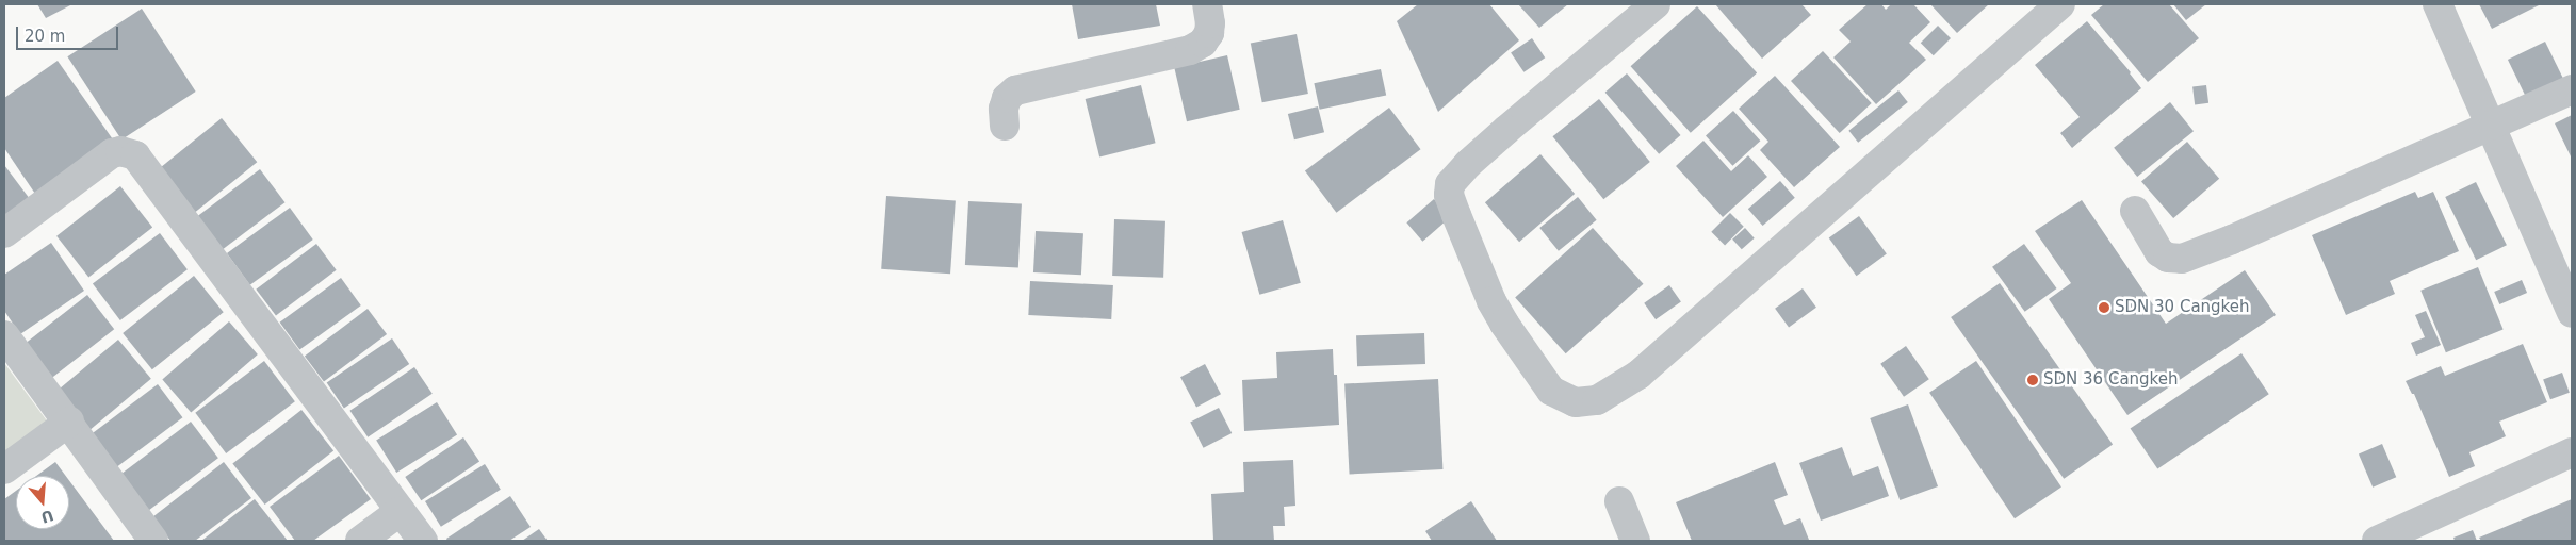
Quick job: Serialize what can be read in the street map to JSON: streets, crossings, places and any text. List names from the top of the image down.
{
  "places": ["SDN 30 Cangkeh", "SDN 36 Cangkeh"],
  "scale_bar": "20 m",
  "north": "bottom"
}
